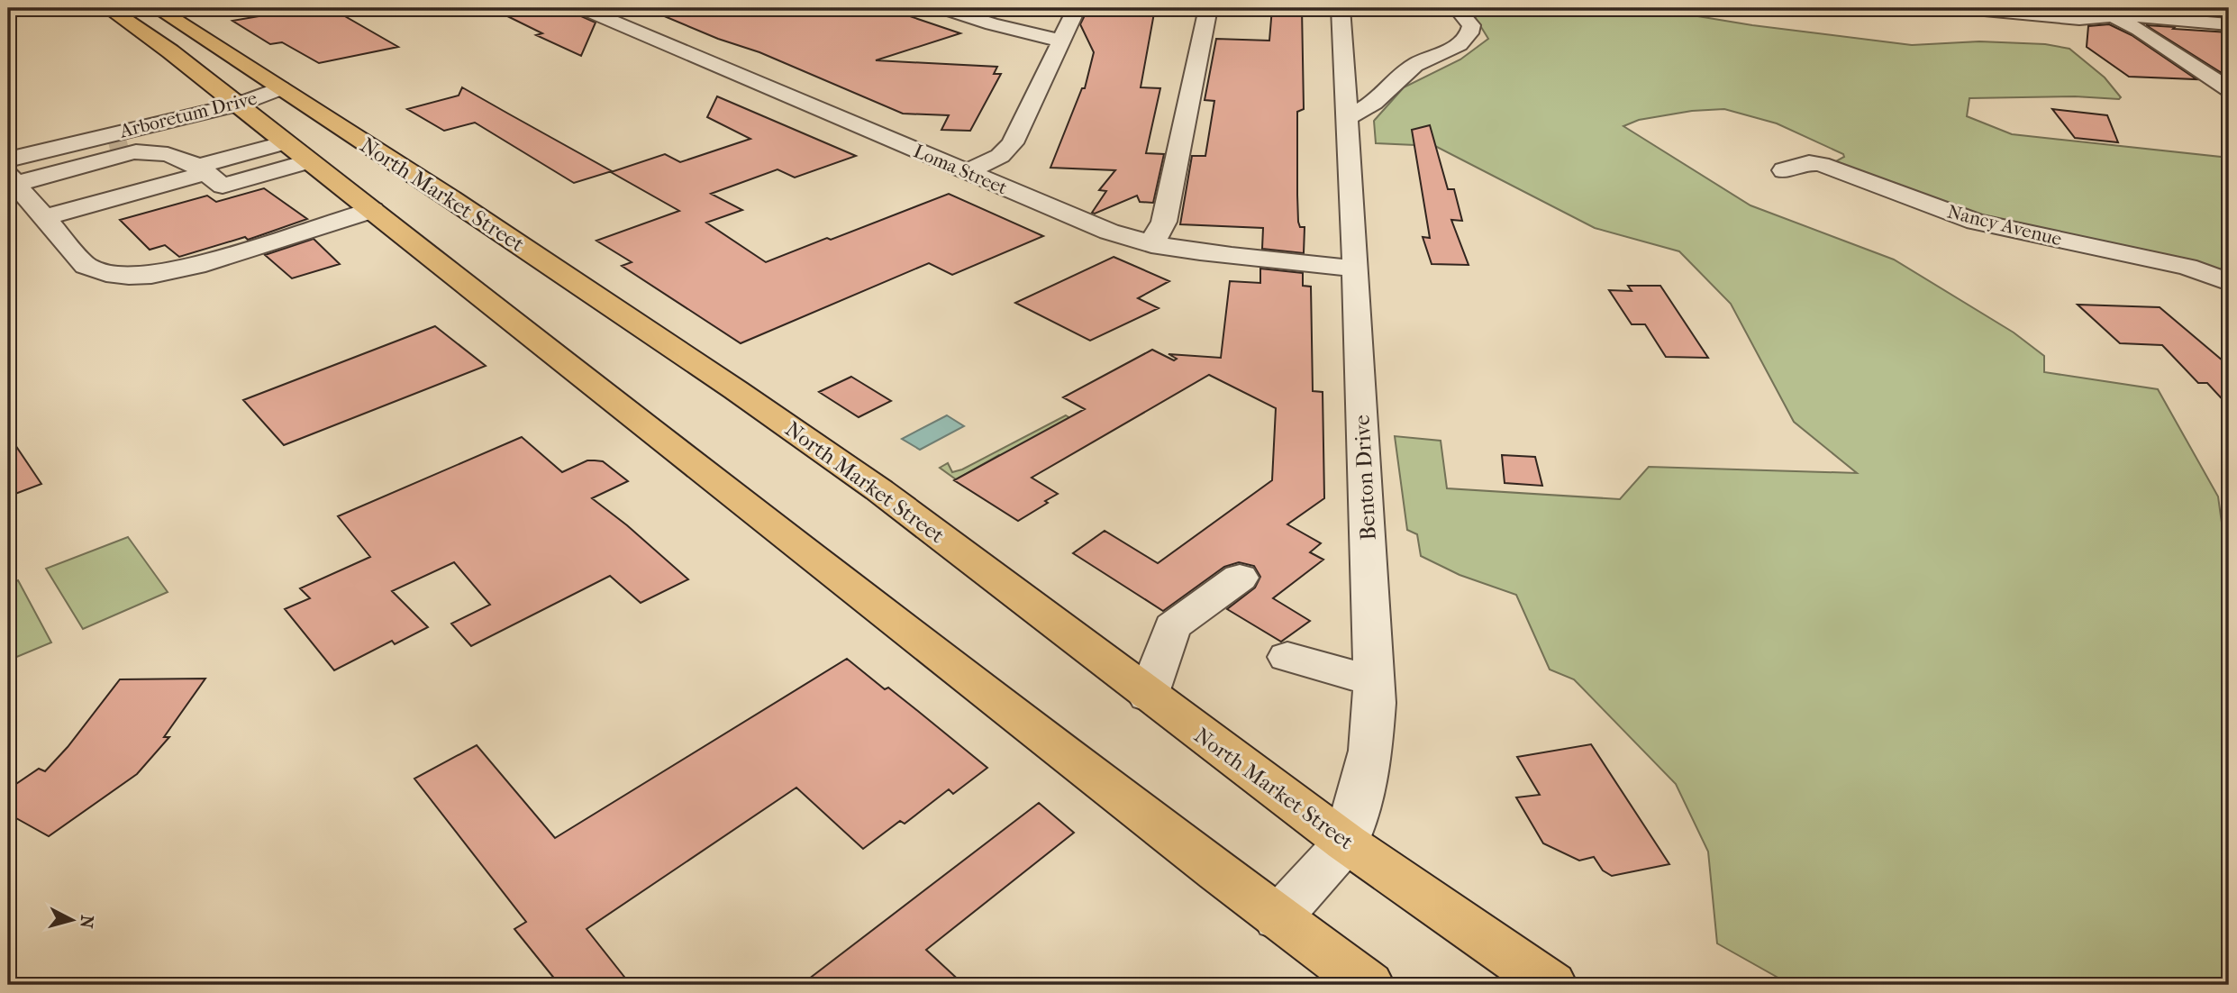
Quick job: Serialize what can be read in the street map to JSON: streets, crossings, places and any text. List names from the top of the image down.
{
  "streets": {
    "main road": ["North Market Street"],
    "street": [
      "Arboretum Drive",
      "Loma Street",
      "Nancy Avenue",
      "Benton Drive"
    ]
  },
  "crossings": [
    ["Arboretum Drive", "North Market Street"],
    ["Loma Street", "Benton Drive"],
    ["North Market Street", "Benton Drive"]
  ],
  "north": "right"
}
